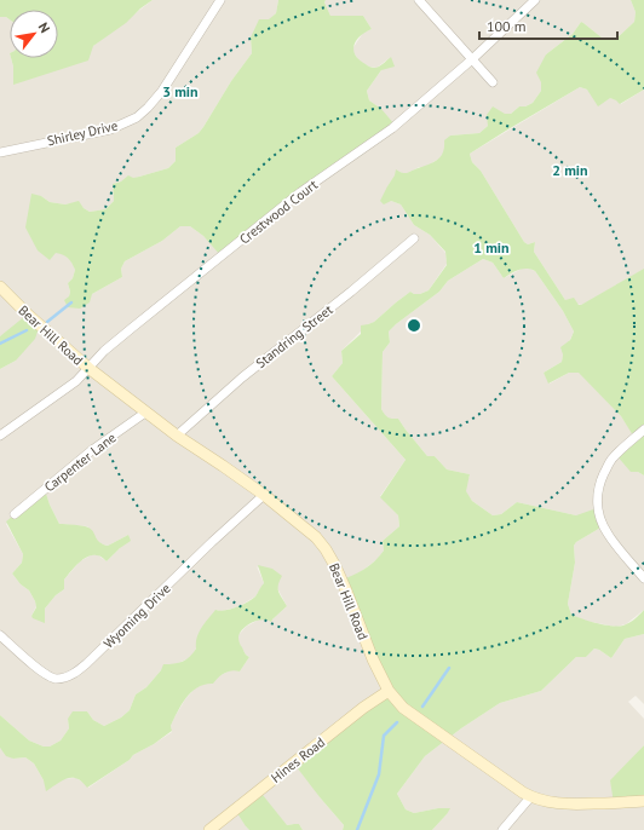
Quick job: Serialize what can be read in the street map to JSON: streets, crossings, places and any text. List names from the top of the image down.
{
  "streets": {
    "street": [
      "Shirley Drive",
      "Crestwood Court",
      "Bear Hill Road",
      "Standring Street",
      "Carpenter Lane",
      "Wyoming Drive",
      "Hines Road"
    ]
  },
  "crossings": [
    ["Crestwood Court", "Bear Hill Road"],
    ["Bear Hill Road", "Standring Street"],
    ["Bear Hill Road", "Carpenter Lane"],
    ["Bear Hill Road", "Wyoming Drive"],
    ["Bear Hill Road", "Hines Road"]
  ],
  "scale_bar": "100 m",
  "north": "top right",
  "rings": ["3 min", "2 min", "1 min"]
}
